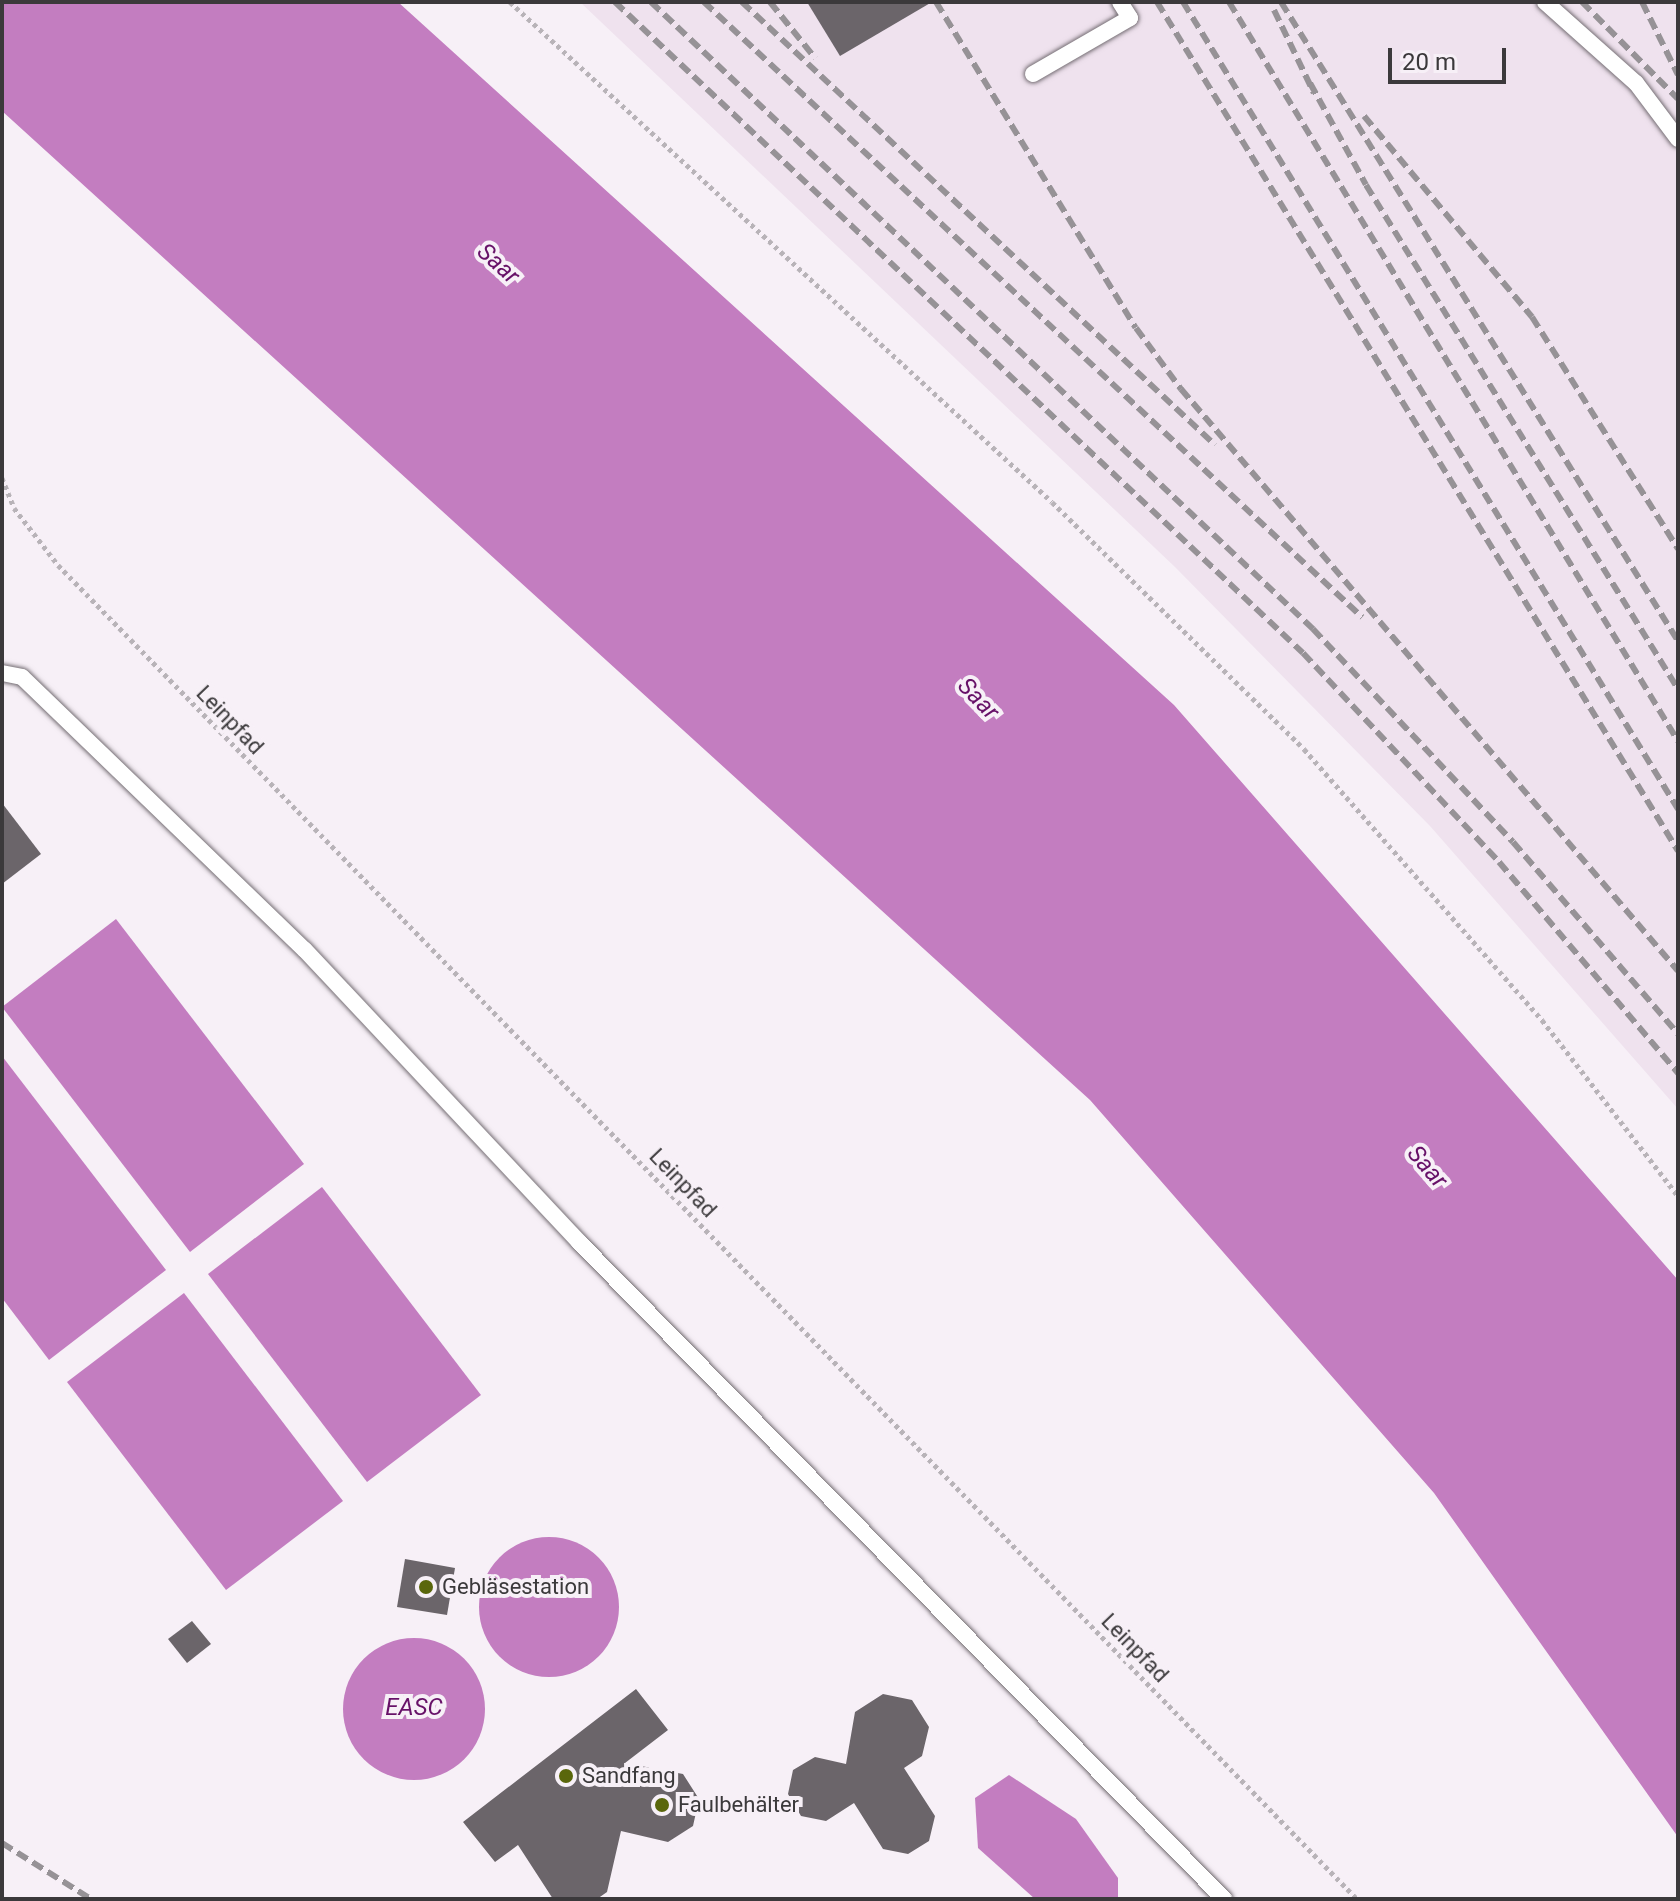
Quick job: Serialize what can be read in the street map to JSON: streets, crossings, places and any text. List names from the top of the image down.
{
  "streets": {
    "path": ["Leinpfad"]
  },
  "water": ["Saar", "EASC"],
  "places": ["Gebläsestation", "Sandfang", "Faulbehälter"],
  "scale_bar": "20 m"
}
